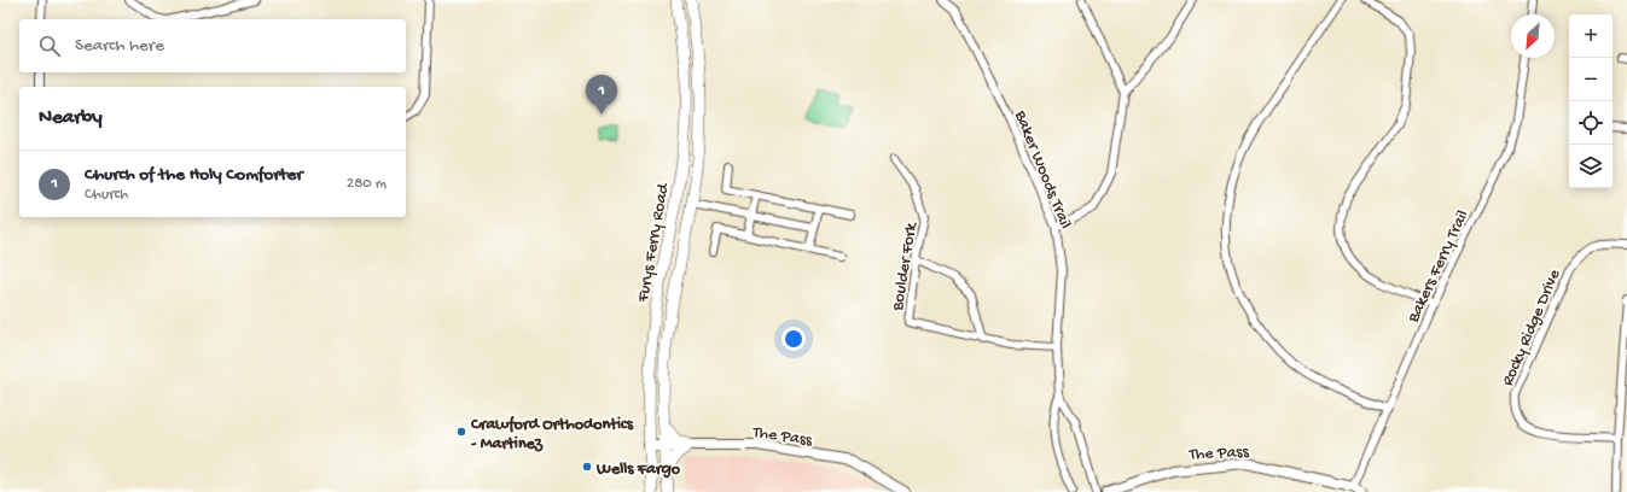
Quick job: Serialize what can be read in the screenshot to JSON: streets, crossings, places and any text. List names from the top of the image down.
{
  "streets": {
    "main road": ["Furys Ferry Road"],
    "street": [
      "Baker Woods Trail",
      "Bakers Ferry Trail",
      "Boulder Fork",
      "Rocky Ridge Drive",
      "The Pass"
    ]
  },
  "crossings": [
    ["Baker Woods Trail", "Boulder Fork"],
    ["Furys Ferry Road", "The Pass"],
    ["Bakers Ferry Trail", "The Pass"]
  ],
  "places": ["Crawford Orthodontics - Martinez", "Wells Fargo"],
  "north": "bottom left",
  "page": {
    "map_buttons": ["+", "−"],
    "search": "Search here",
    "pins": "1",
    "heading": "Nearby",
    "list": [
      {
        "mark": "1",
        "name": "Church of the Holy Comforter",
        "note": "Church",
        "value": "280 m"
      }
    ]
  }
}
